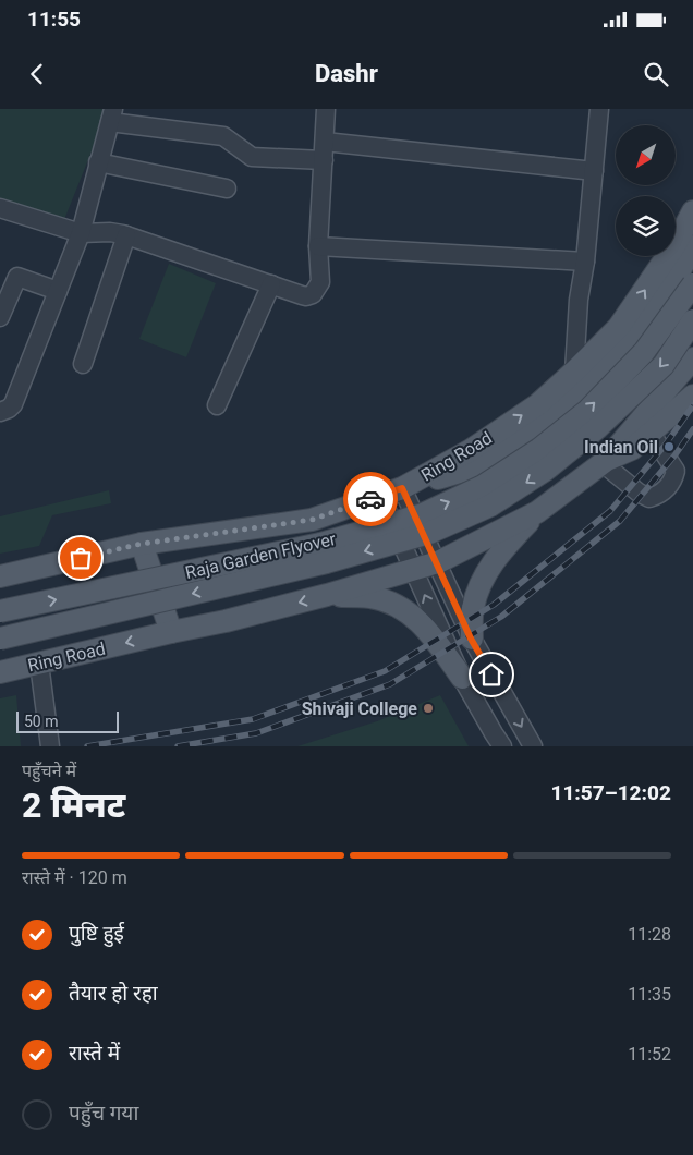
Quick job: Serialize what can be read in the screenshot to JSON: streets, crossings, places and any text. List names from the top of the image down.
{
  "streets": {
    "main road": ["Ring Road", "Raja Garden Flyover"]
  },
  "places": ["Indian Oil", "Shivaji College"],
  "scale_bar": "50 m",
  "north": "bottom left",
  "page": {
    "status": "11:55",
    "header": "Dashr",
    "scale": "50 m",
    "heading": ["2 मिनट", "पहुँचने में", "11:57–12:02"],
    "bar": "रास्ते में · 120 m",
    "list": [
      ["पुष्टि हुई", "11:28"],
      ["तैयार हो रहा", "11:35"],
      ["रास्ते में", "11:52"],
      "पहुँच गया"
    ]
  }
}
